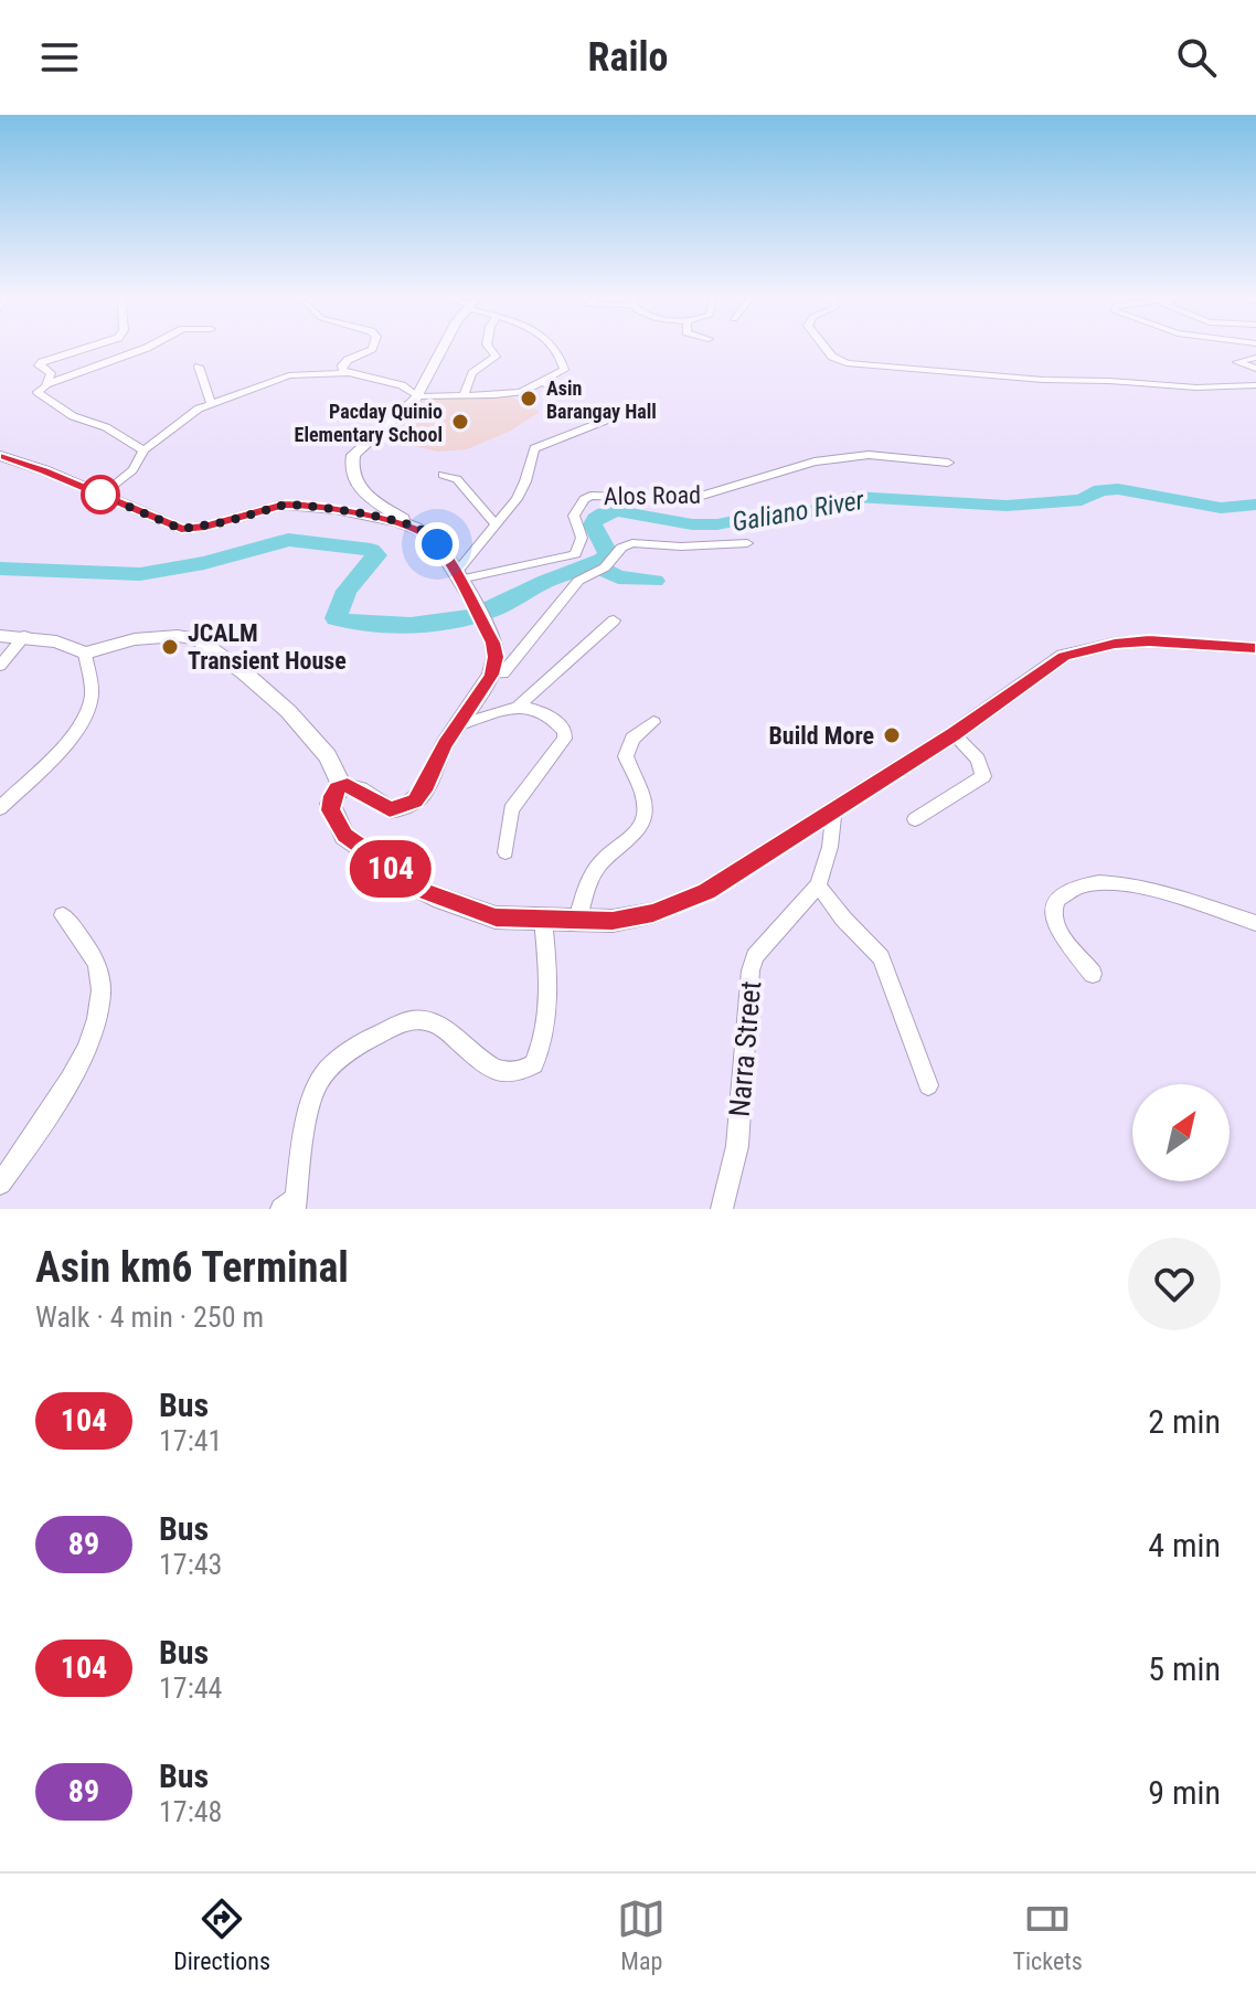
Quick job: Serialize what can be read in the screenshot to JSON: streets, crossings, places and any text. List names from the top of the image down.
{
  "streets": {
    "street": ["Alos Road", "Narra Street"]
  },
  "water": ["Galiano River"],
  "places": [
    "Asin Barangay Hall",
    "Pacday Quinio Elementary School",
    "JCALM Transient House",
    "Build More"
  ],
  "lines": ["bus line 104"],
  "north": "top right",
  "page": {
    "header": "Railo",
    "on_map": "104",
    "heading": ["Asin km6 Terminal", "Walk · 4 min · 250 m"],
    "list": [
      {
        "mark": "104",
        "name": "Bus",
        "note": "17:41",
        "value": "2 min"
      },
      {
        "mark": "89",
        "name": "Bus",
        "note": "17:43",
        "value": "4 min"
      },
      {
        "mark": "104",
        "name": "Bus",
        "note": "17:44",
        "value": "5 min"
      },
      {
        "mark": "89",
        "name": "Bus",
        "note": "17:48",
        "value": "9 min"
      }
    ],
    "tabs": ["Directions", "Map", "Tickets"]
  }
}
